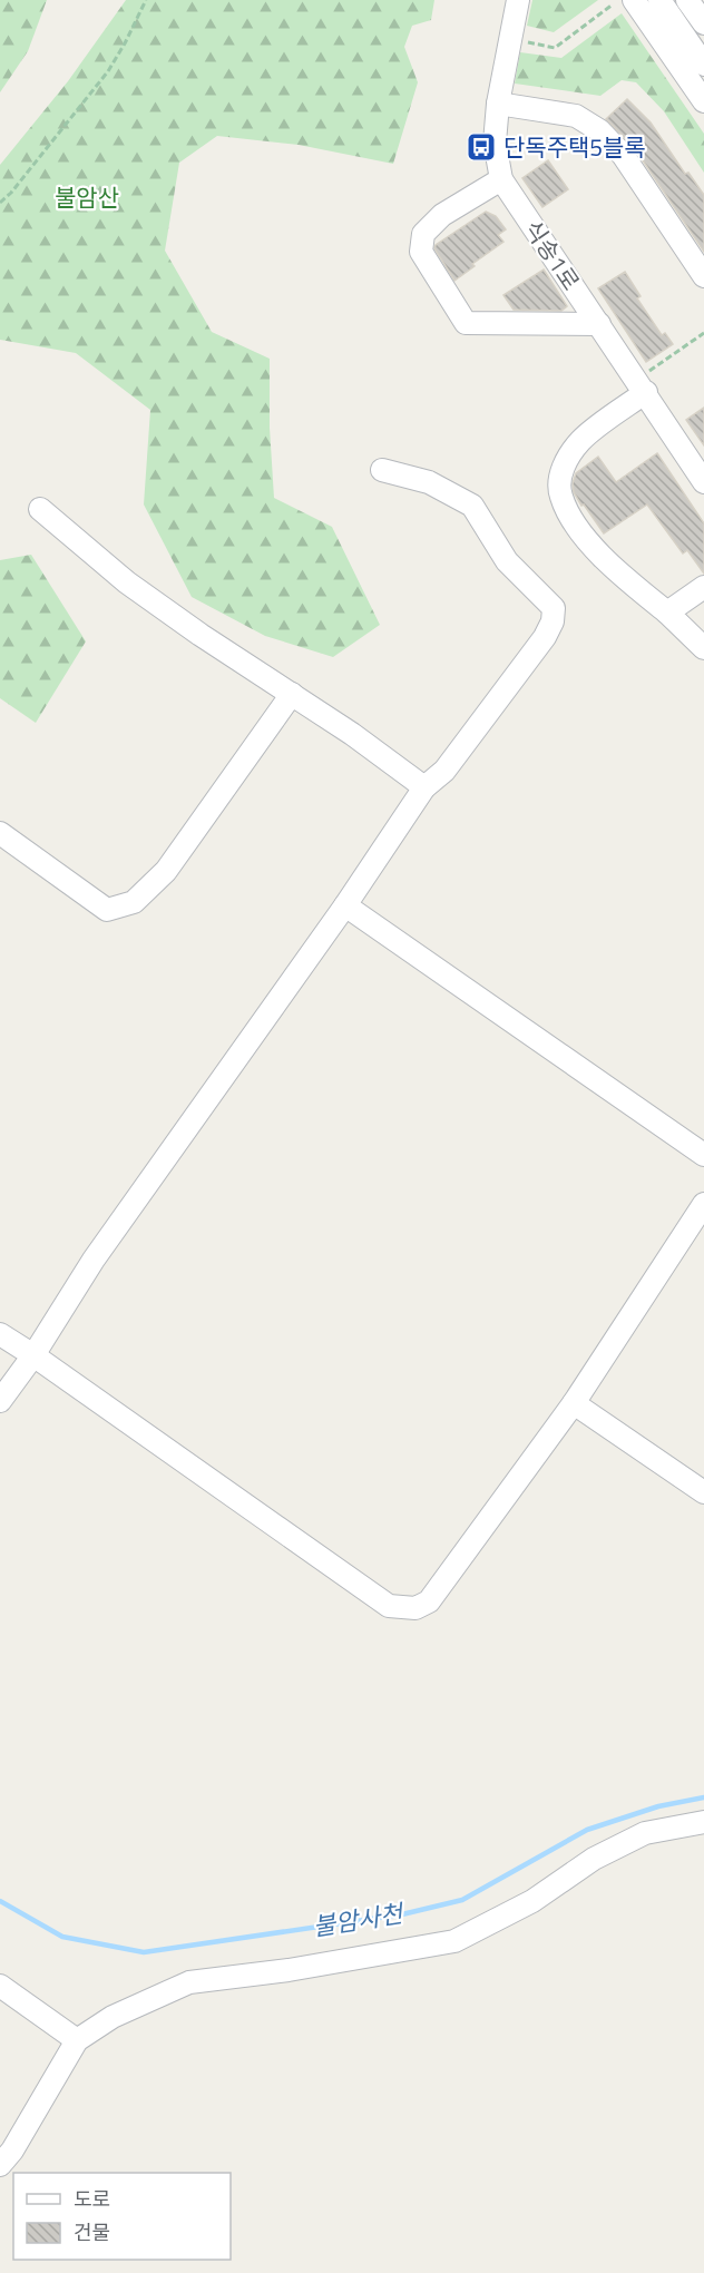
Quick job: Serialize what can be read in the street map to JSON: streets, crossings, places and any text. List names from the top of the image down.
{
  "streets": {
    "street": ["식송1로"]
  },
  "water": ["불암사천"],
  "parks": ["불암산"],
  "places": {
    "bus stop": ["단독주택5블록"]
  },
  "legend": ["도로", "건물"]
}
